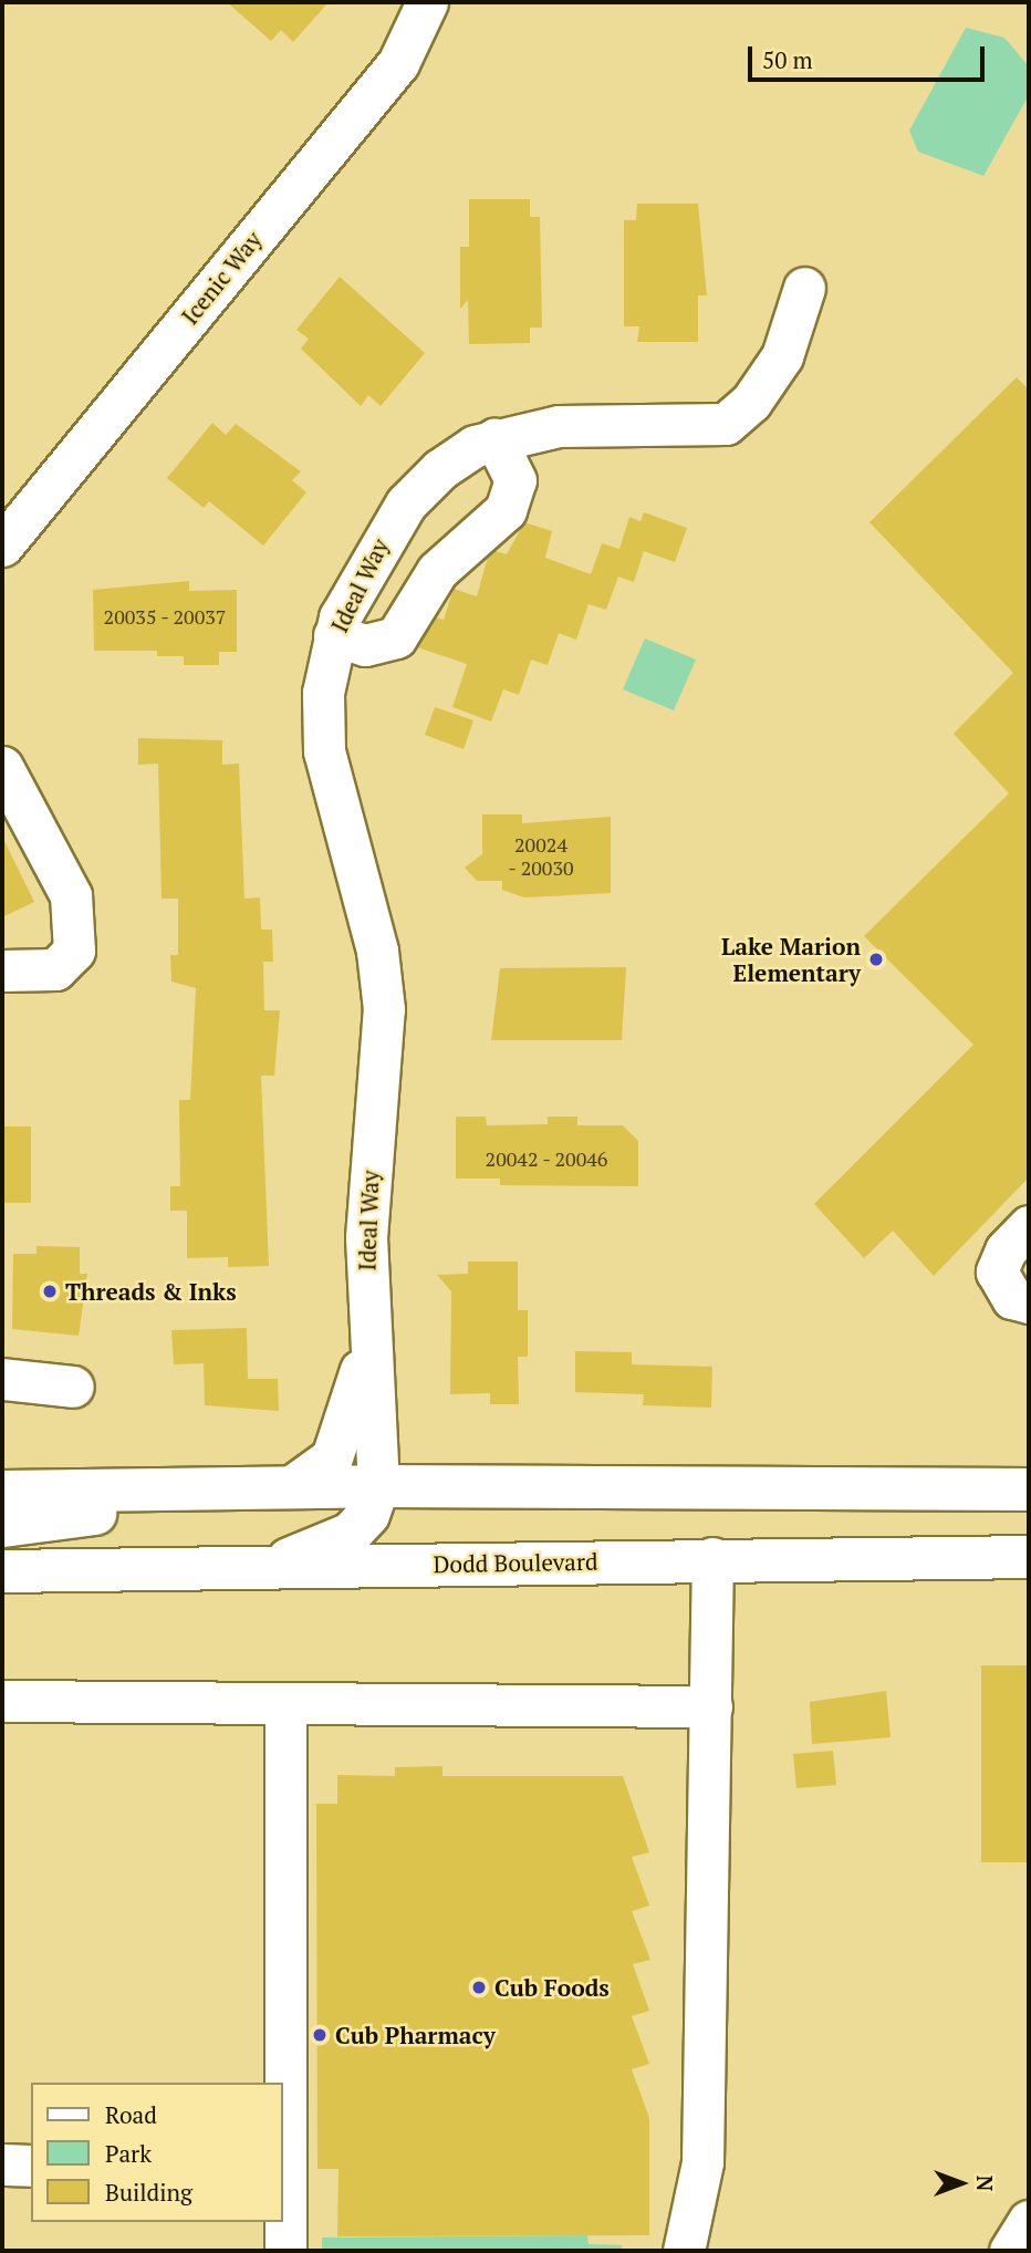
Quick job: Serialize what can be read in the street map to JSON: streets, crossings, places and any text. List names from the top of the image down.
{
  "streets": {
    "main road": ["Dodd Boulevard"],
    "street": ["Icenic Way", "Ideal Way"]
  },
  "places": [
    "Lake Marion Elementary",
    "Threads & Inks",
    "Cub Foods",
    "Cub Pharmacy"
  ],
  "house_numbers": ["20035 - 20037", "20024 - 20030", "20042 - 20046"],
  "legend": ["Road", "Park", "Building"],
  "scale_bar": "50 m",
  "north": "right"
}
